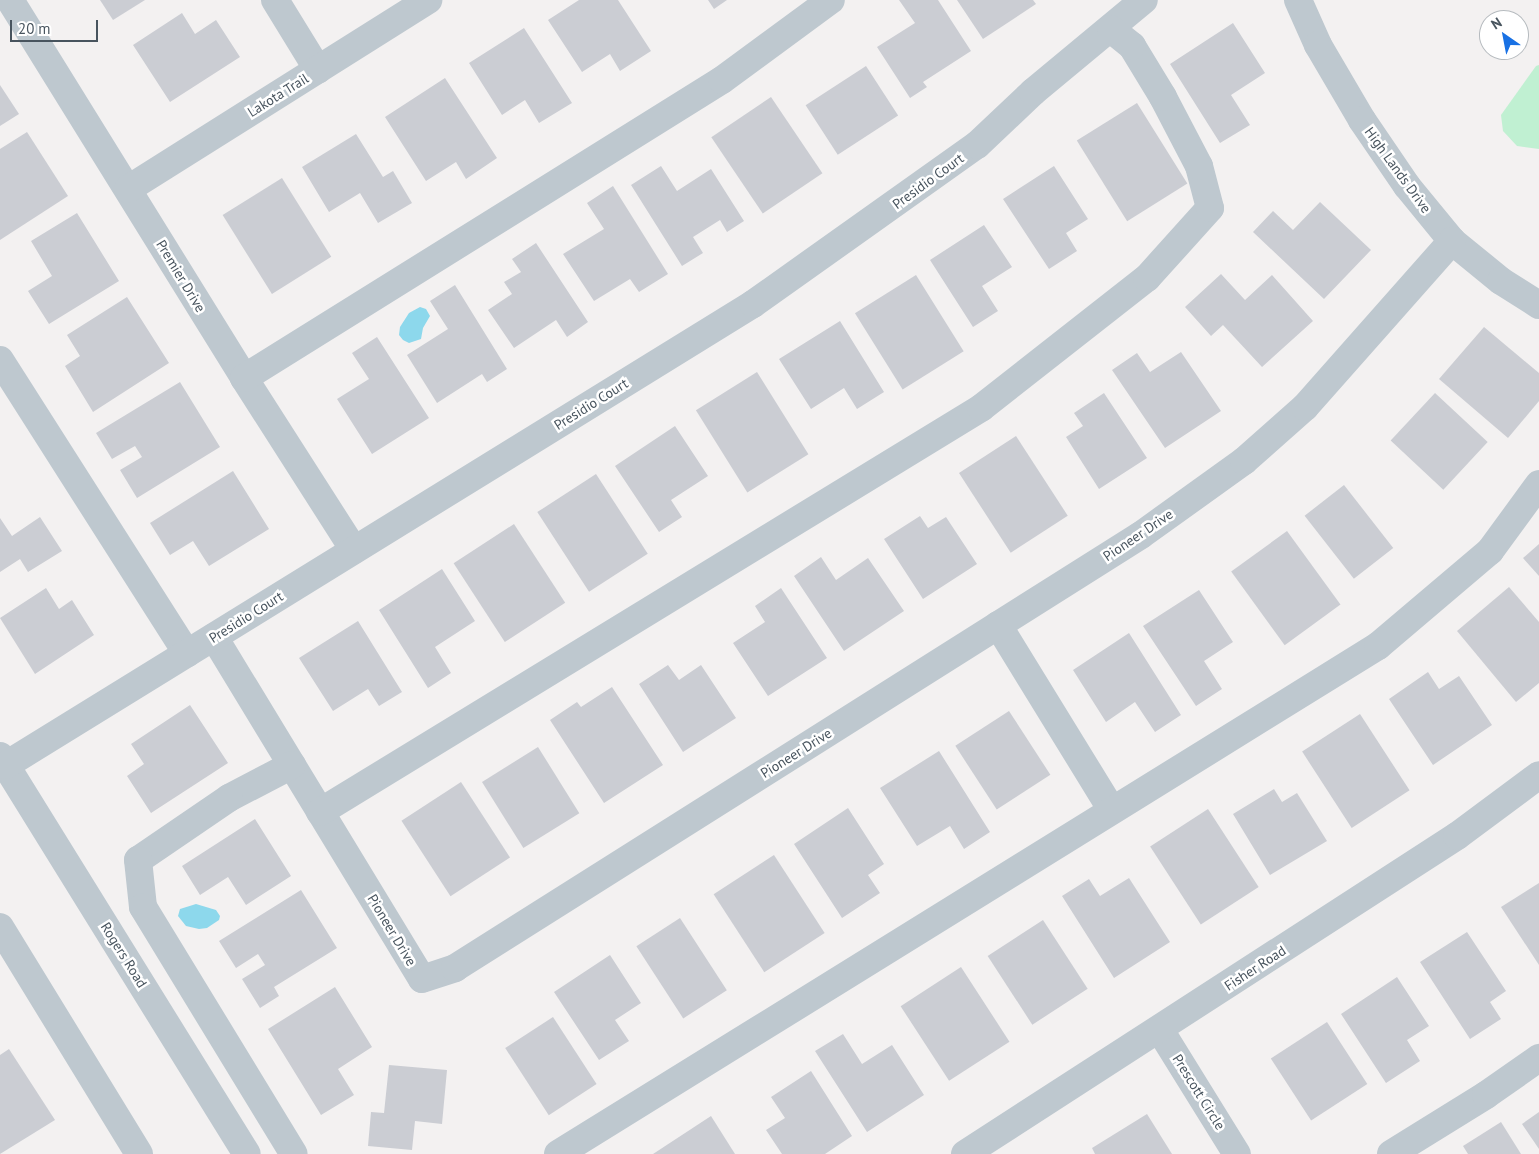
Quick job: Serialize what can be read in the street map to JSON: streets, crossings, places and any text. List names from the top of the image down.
{
  "streets": {
    "street": [
      "Lakota Trail",
      "High Lands Drive",
      "Presidio Court",
      "Premier Drive",
      "Pioneer Drive",
      "Rogers Road",
      "Fisher Road",
      "Prescott Circle"
    ]
  },
  "crossings": [
    ["Lakota Trail", "Premier Drive"],
    ["High Lands Drive", "Pioneer Drive"],
    ["Presidio Court", "Premier Drive"],
    ["Presidio Court", "Pioneer Drive"],
    ["Presidio Court", "Rogers Road"],
    ["Fisher Road", "Prescott Circle"]
  ],
  "scale_bar": "20 m",
  "north": "top left"
}
